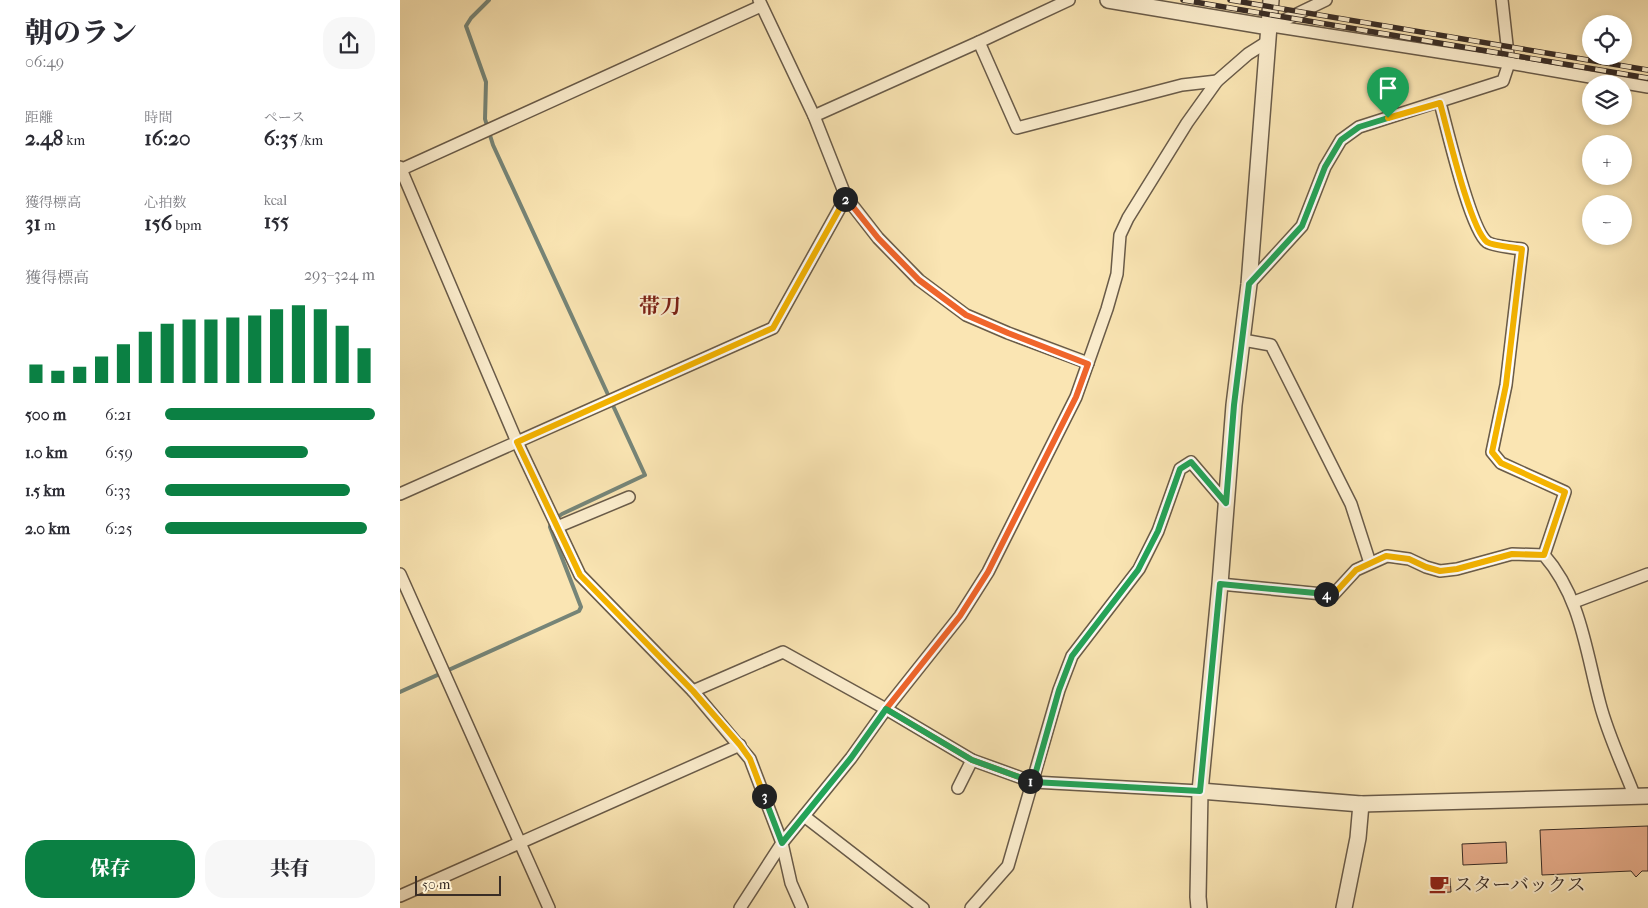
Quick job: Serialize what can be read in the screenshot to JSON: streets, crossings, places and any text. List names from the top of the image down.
{
  "districts": ["帯刀"],
  "places": {
    "cafe": ["スターバックス"]
  },
  "scale_bar": "50 m",
  "page": {
    "heading": ["朝のラン", "06:49"],
    "map_buttons": ["+", "−"],
    "stats": [
      ["距離", "2.48 km"],
      ["時間", "16:20"],
      ["ペース", "6:35 /km"],
      ["獲得標高", "31 m"],
      ["心拍数", "156 bpm"],
      ["kcal", "155"]
    ],
    "pins": [
      "2",
      "4",
      "1",
      "3"
    ],
    "chart": ["獲得標高", "293–324 m"],
    "list": [
      {
        "name": "500 m",
        "note": "6:21"
      },
      {
        "name": "1.0 km",
        "note": "6:59"
      },
      {
        "name": "1.5 km",
        "note": "6:33"
      },
      {
        "name": "2.0 km",
        "note": "6:25"
      }
    ],
    "buttons": ["保存", "共有"],
    "scale": "50 m"
  }
}
